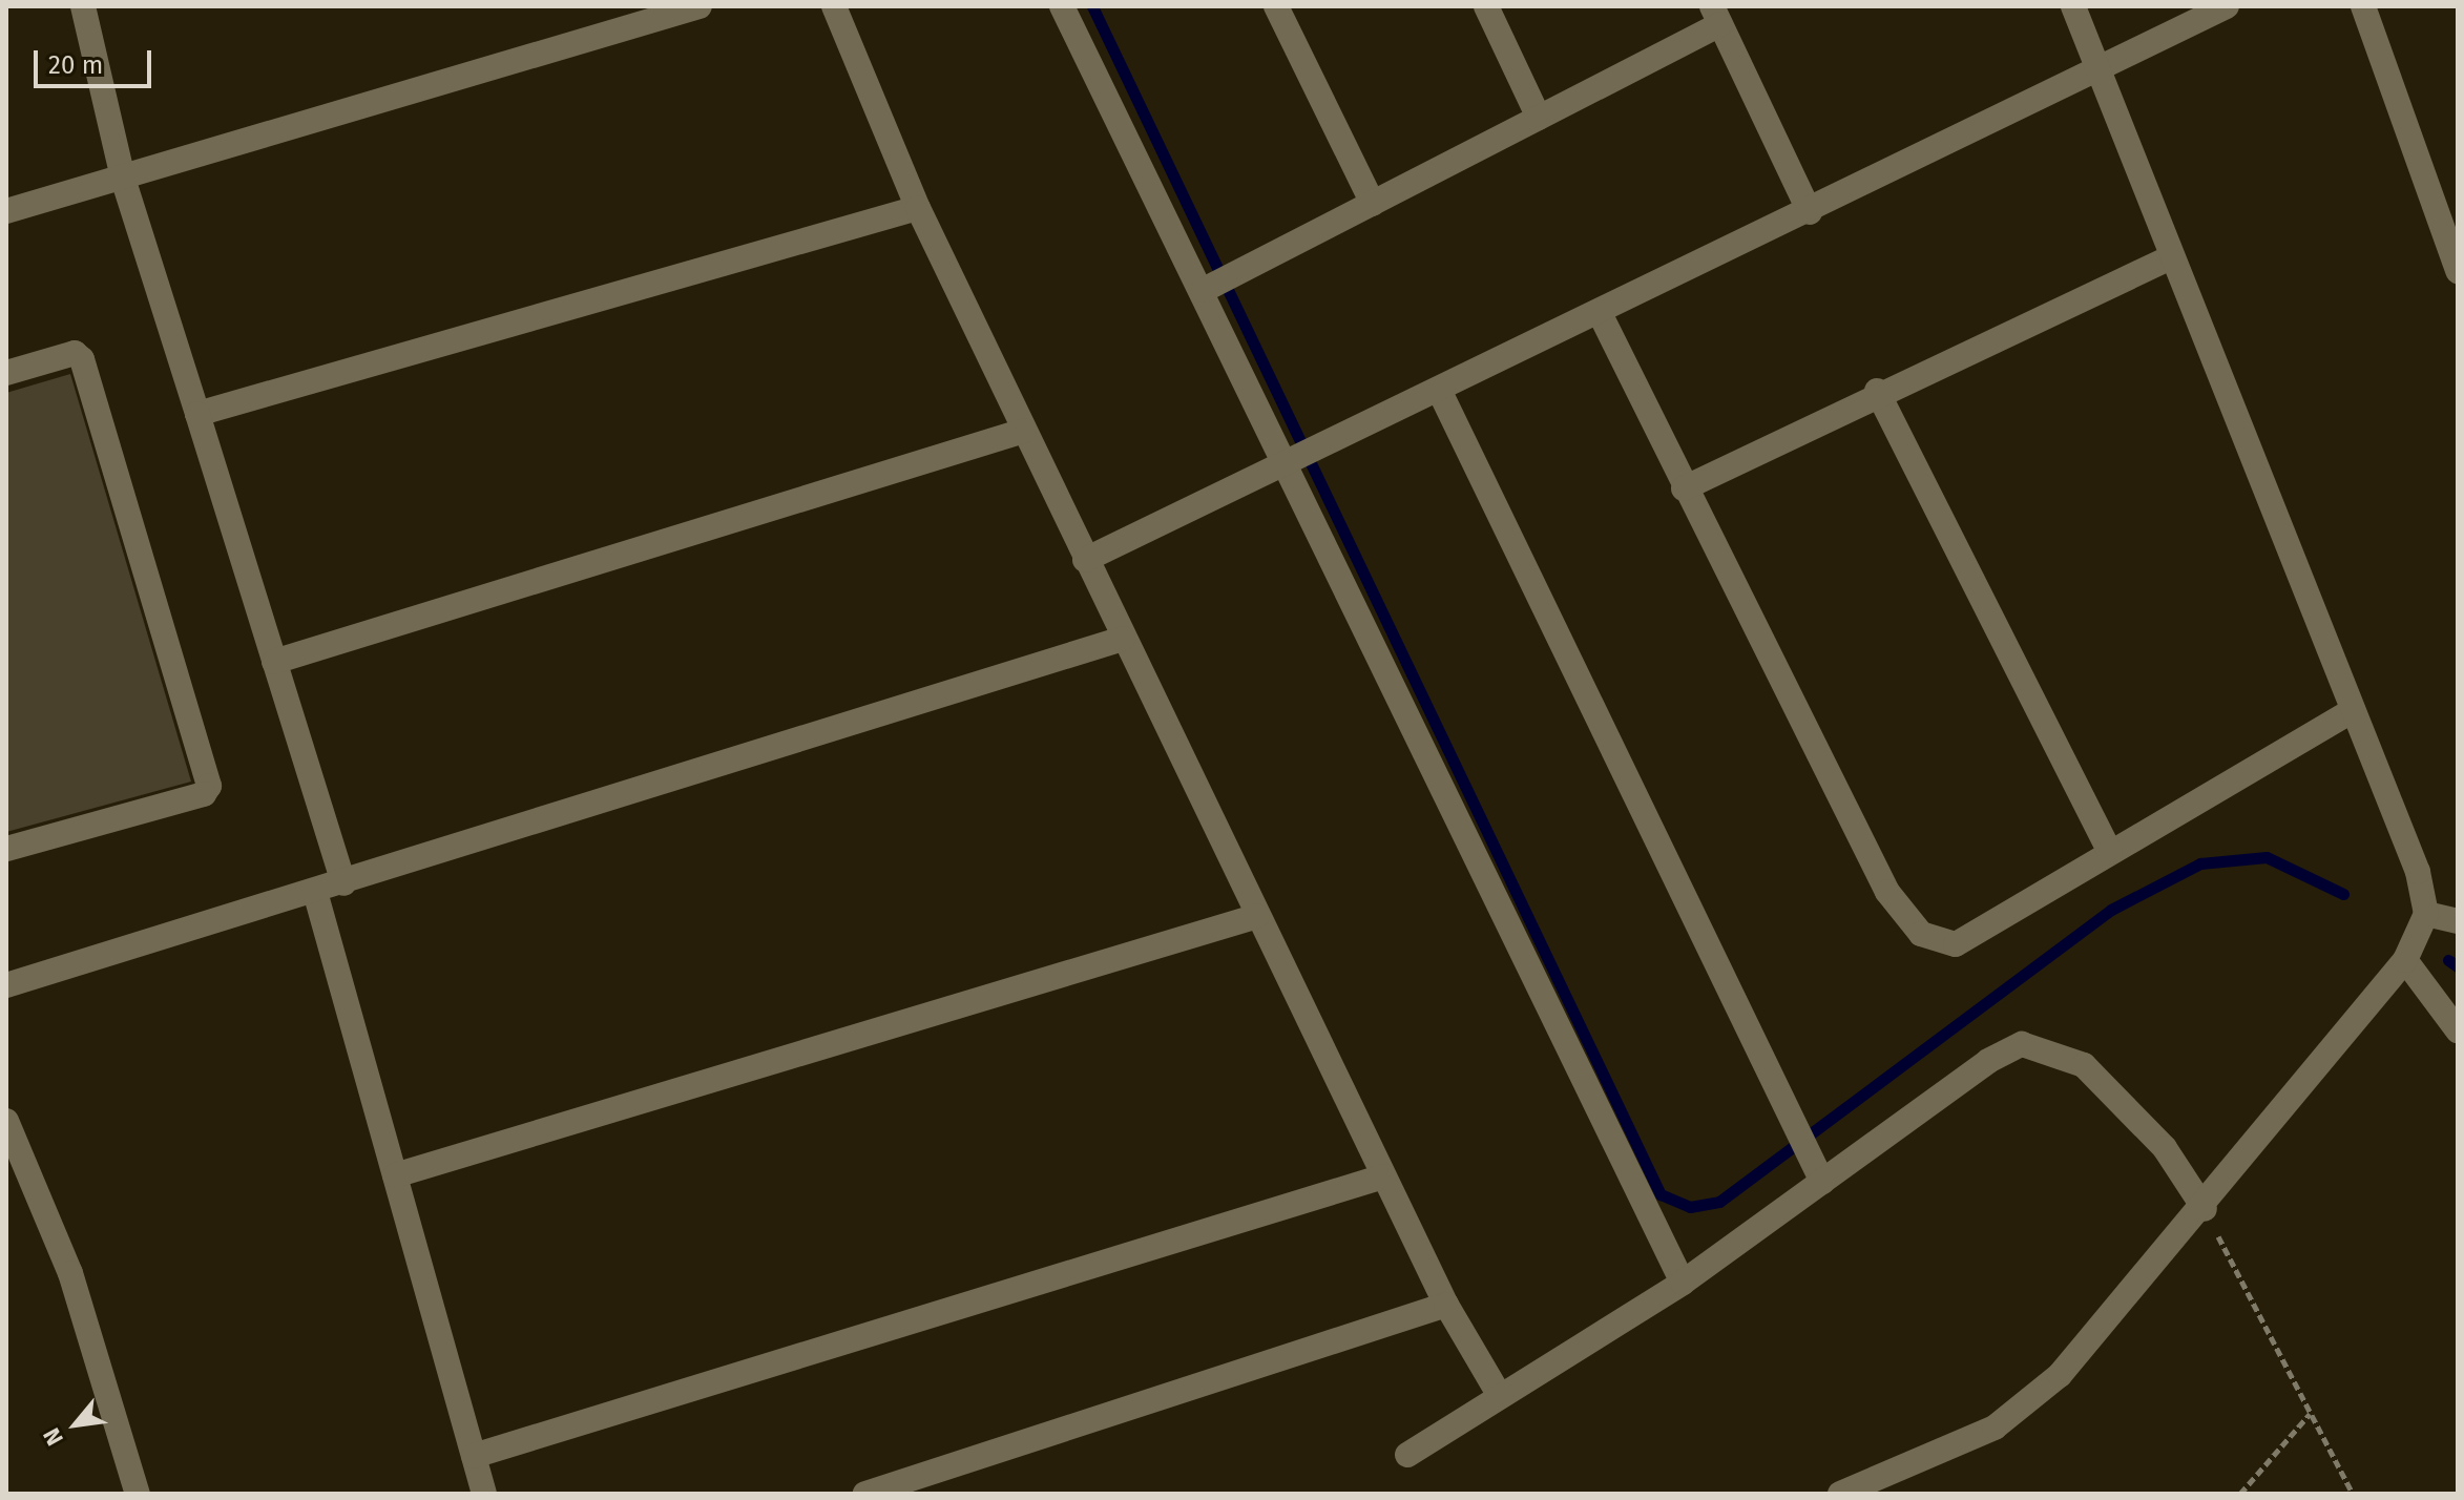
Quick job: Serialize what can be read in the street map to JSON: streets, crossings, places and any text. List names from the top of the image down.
{
  "scale_bar": "20 m",
  "north": "bottom left"
}
